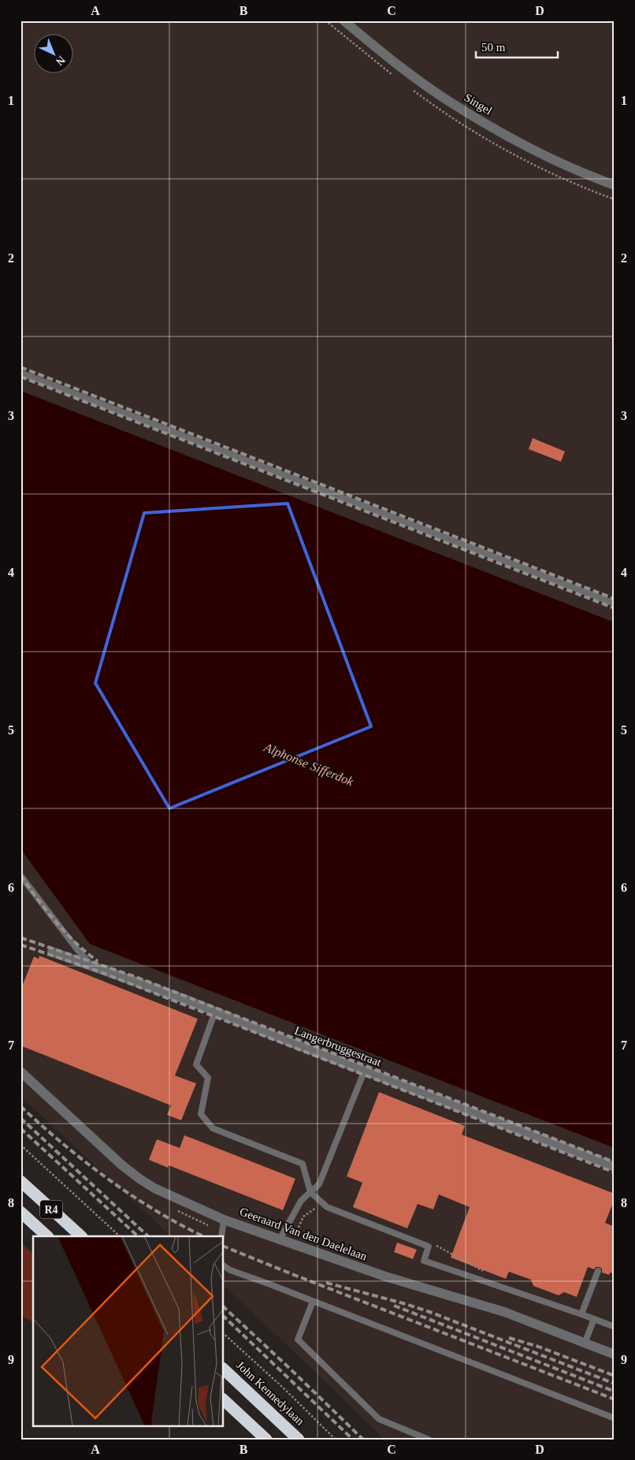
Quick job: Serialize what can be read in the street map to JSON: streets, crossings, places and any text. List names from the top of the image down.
{
  "streets": {
    "highway": ["R4", "John Kennedylaan"],
    "street": ["Singel", "Langerbruggestraat", "Geeraard Van den Daelelaan"]
  },
  "water": ["Alphonse Sifferdok"],
  "scale_bar": "50 m",
  "north": "bottom right",
  "grid": {
    "columns": [
      "A",
      "B",
      "C",
      "D"
    ],
    "rows": [
      "1",
      "2",
      "3",
      "4",
      "5",
      "6",
      "7",
      "8",
      "9"
    ]
  }
}
